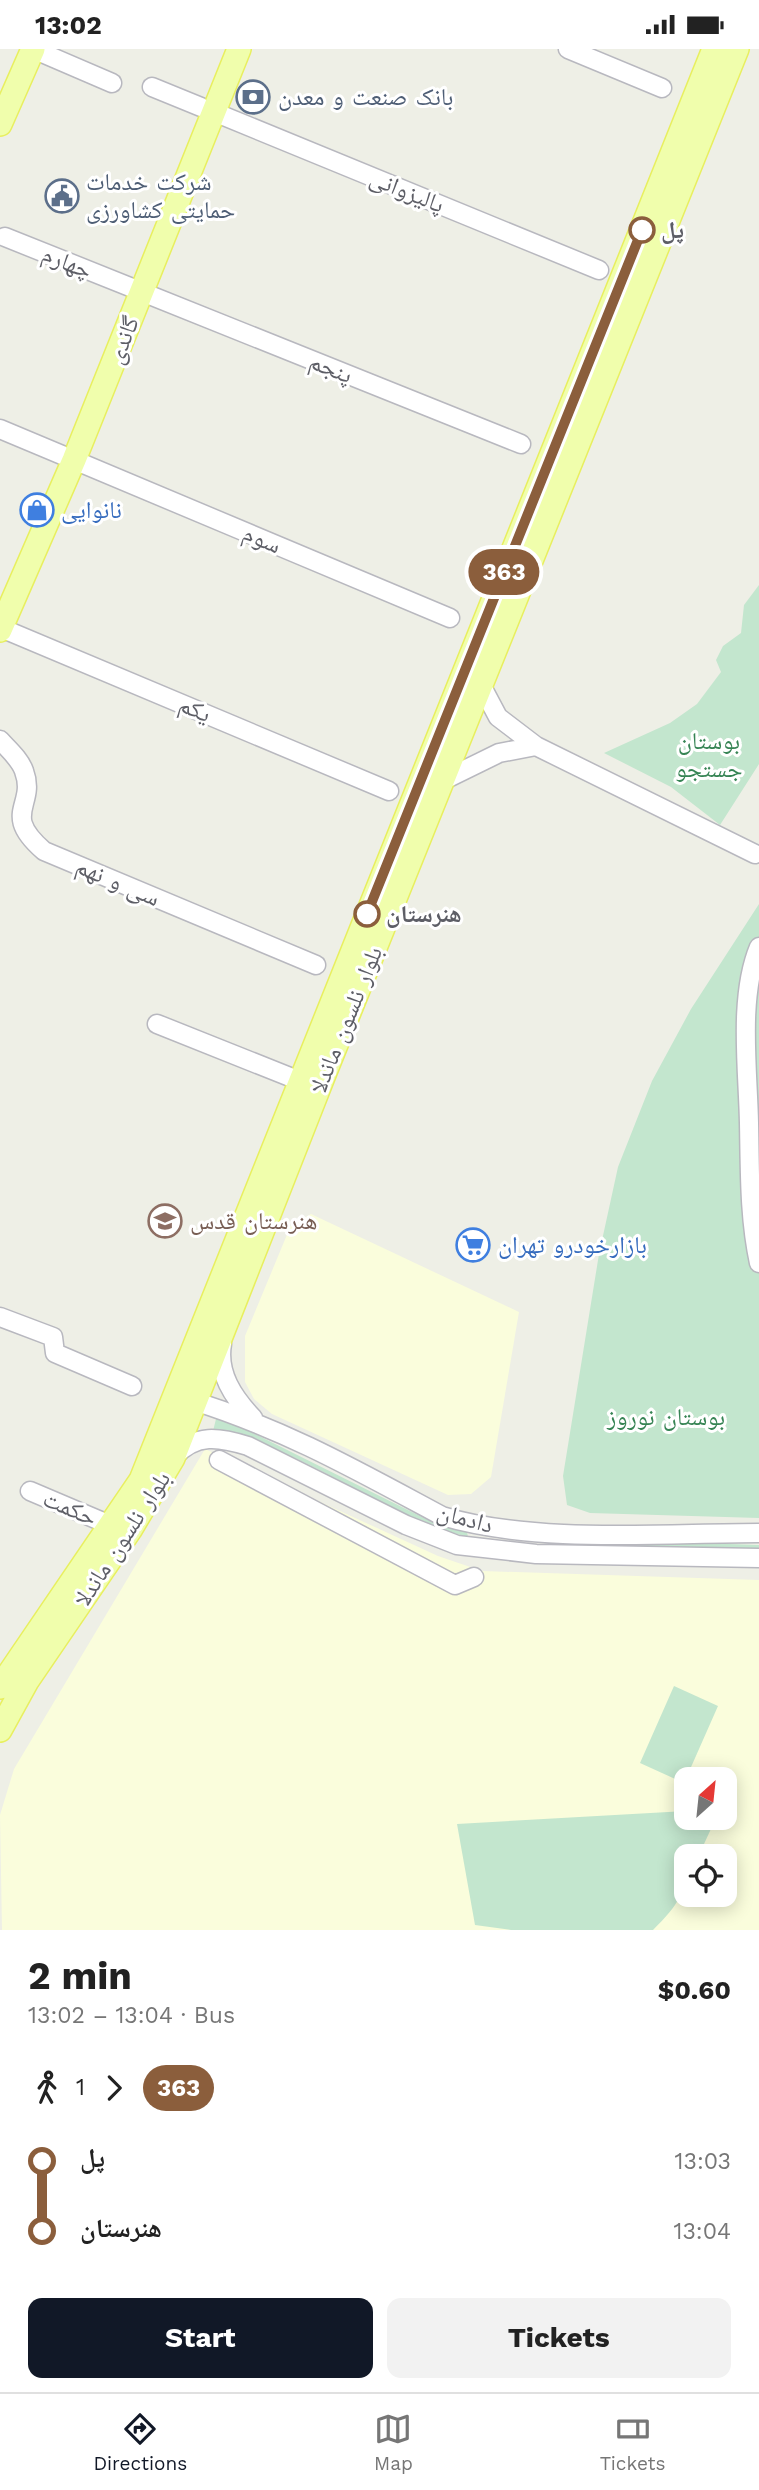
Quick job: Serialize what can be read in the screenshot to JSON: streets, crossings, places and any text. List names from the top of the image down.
{
  "streets": {
    "main road": ["گاندی", "بلوار نلسون ماندلا"],
    "street": [
      "پالیزوانی",
      "چهارم",
      "پنجم",
      "سوم",
      "یکم",
      "سی و نهم",
      "حکمت",
      "دادمان"
    ]
  },
  "crossings": [
    ["پالیزوانی", "گاندی"],
    ["چهارم", "گاندی"],
    ["چهارم", "پنجم"],
    ["گاندی", "پنجم"],
    ["گاندی", "سوم"],
    ["گاندی", "یکم"],
    ["بلوار نلسون ماندلا", "حکمت"],
    ["بلوار نلسون ماندلا", "دادمان"]
  ],
  "parks": ["بوستان جستجو", "بوستان نوروز"],
  "places": {
    "bank": ["بانک صنعت و معدن"],
    "public building": ["شرکت خدمات حمایتی کشاورزی"],
    "other": ["پل", "هنرستان"],
    "shop": ["نانوایی"],
    "school or university": ["هنرستان قدس"],
    "supermarket": ["بازارخودرو تهران"]
  },
  "lines": ["bus line 363"],
  "north": "top right",
  "page": {
    "status": "13:02",
    "on_map": "363",
    "heading": ["2 min", "13:02 – 13:04 · Bus", "$0.60"],
    "legs": ["1", "363"],
    "list": [
      {
        "name": "پل",
        "value": "13:03"
      },
      {
        "name": "هنرستان",
        "value": "13:04"
      }
    ],
    "buttons": ["Start", "Tickets"],
    "tabs": ["Directions", "Map", "Tickets"]
  }
}
